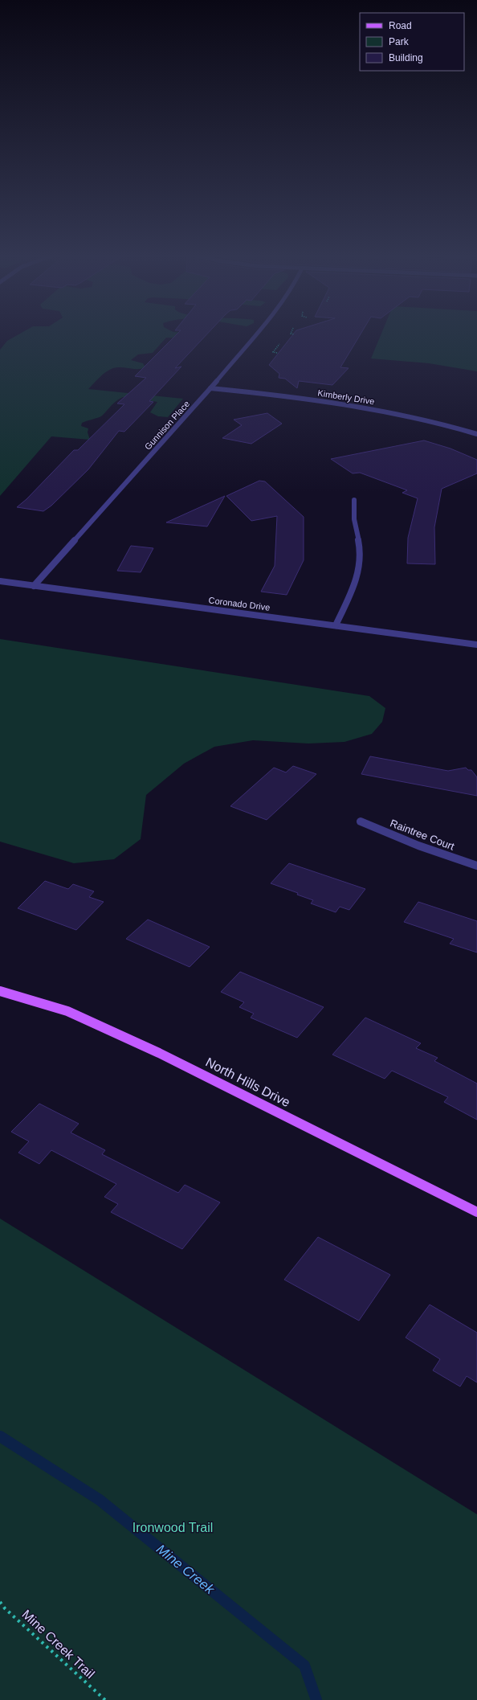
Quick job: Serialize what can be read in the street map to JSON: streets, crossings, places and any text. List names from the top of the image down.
{
  "streets": {
    "main road": ["North Hills Drive"],
    "street": [
      "Kimberly Drive",
      "Gunnison Place",
      "Coronado Drive",
      "Raintree Court"
    ],
    "path": ["Mine Creek Trail"]
  },
  "crossings": [
    ["Kimberly Drive", "Gunnison Place"],
    ["Gunnison Place", "Coronado Drive"]
  ],
  "water": ["Mine Creek"],
  "parks": ["Ironwood Trail"],
  "legend": ["Road", "Park", "Building"]
}
